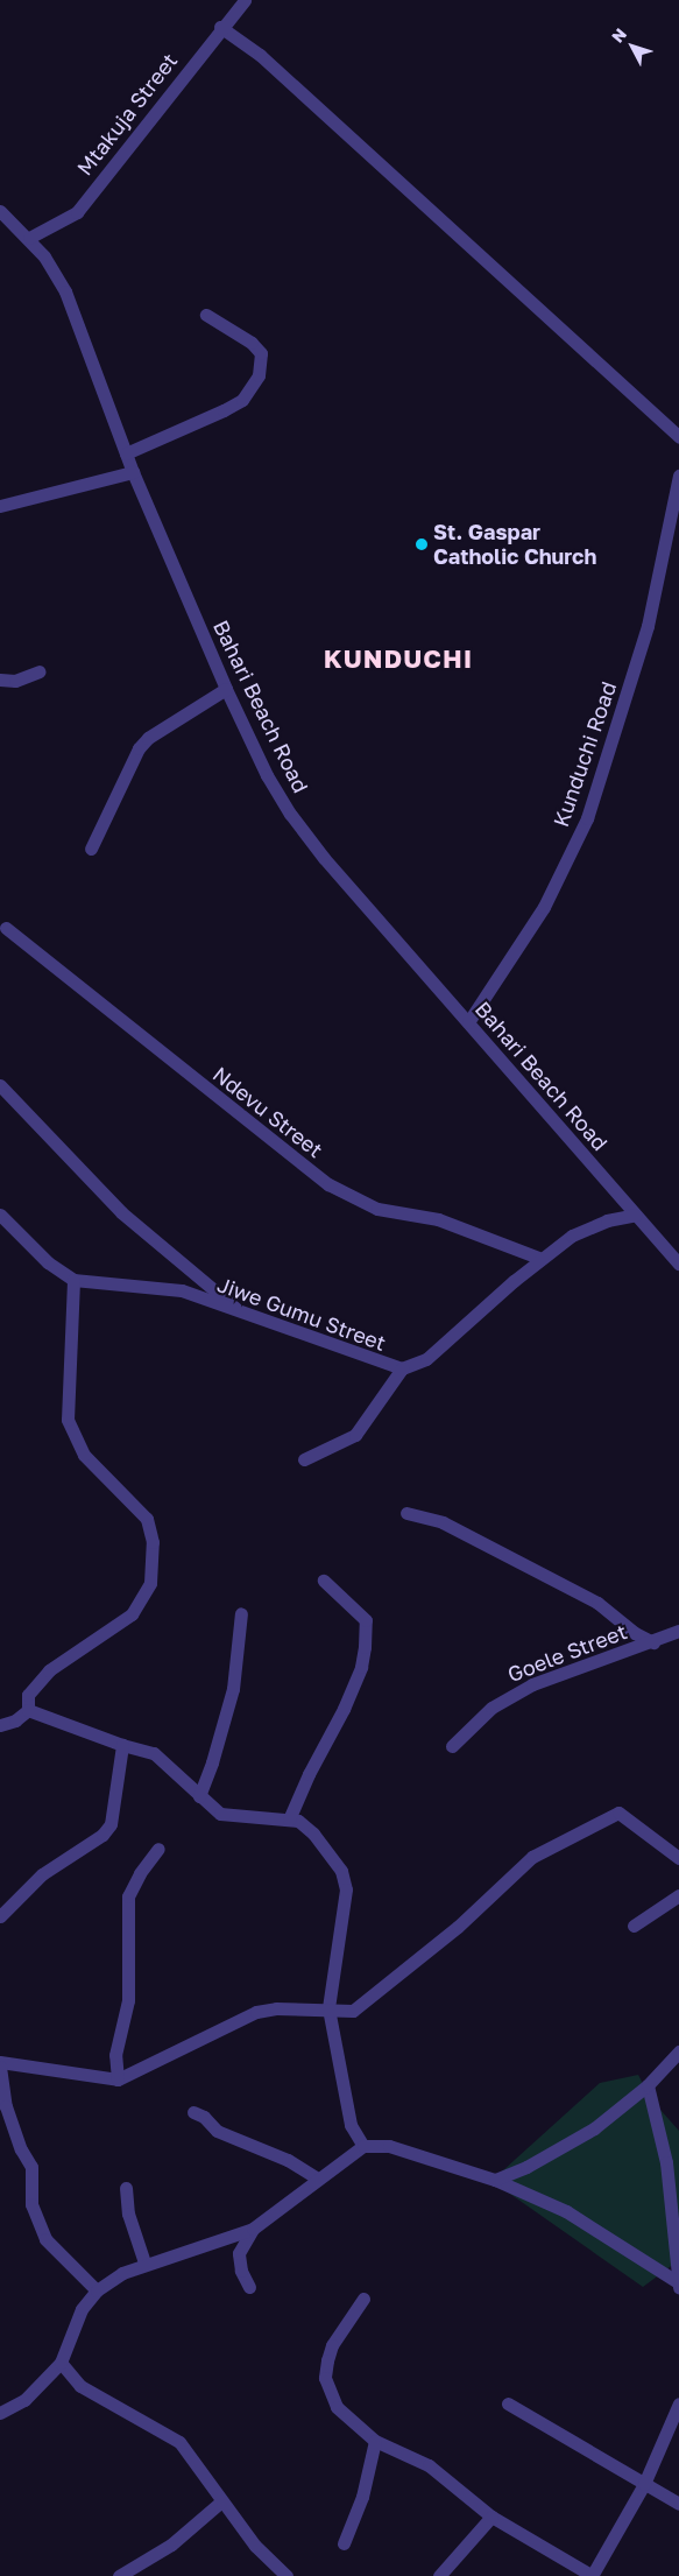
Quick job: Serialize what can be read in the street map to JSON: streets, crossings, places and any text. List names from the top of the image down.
{
  "streets": {
    "street": [
      "Mtakuja Street",
      "Bahari Beach Road",
      "Kunduchi Road",
      "Ndevu Street",
      "Jiwe Gumu Street",
      "Goele Street"
    ]
  },
  "crossings": [
    ["Mtakuja Street", "Bahari Beach Road"],
    ["Bahari Beach Road", "Kunduchi Road"],
    ["Bahari Beach Road", "Jiwe Gumu Street"],
    ["Ndevu Street", "Jiwe Gumu Street"]
  ],
  "districts": ["KUNDUCHI"],
  "places": ["St. Gaspar Catholic Church"],
  "north": "top left"
}
